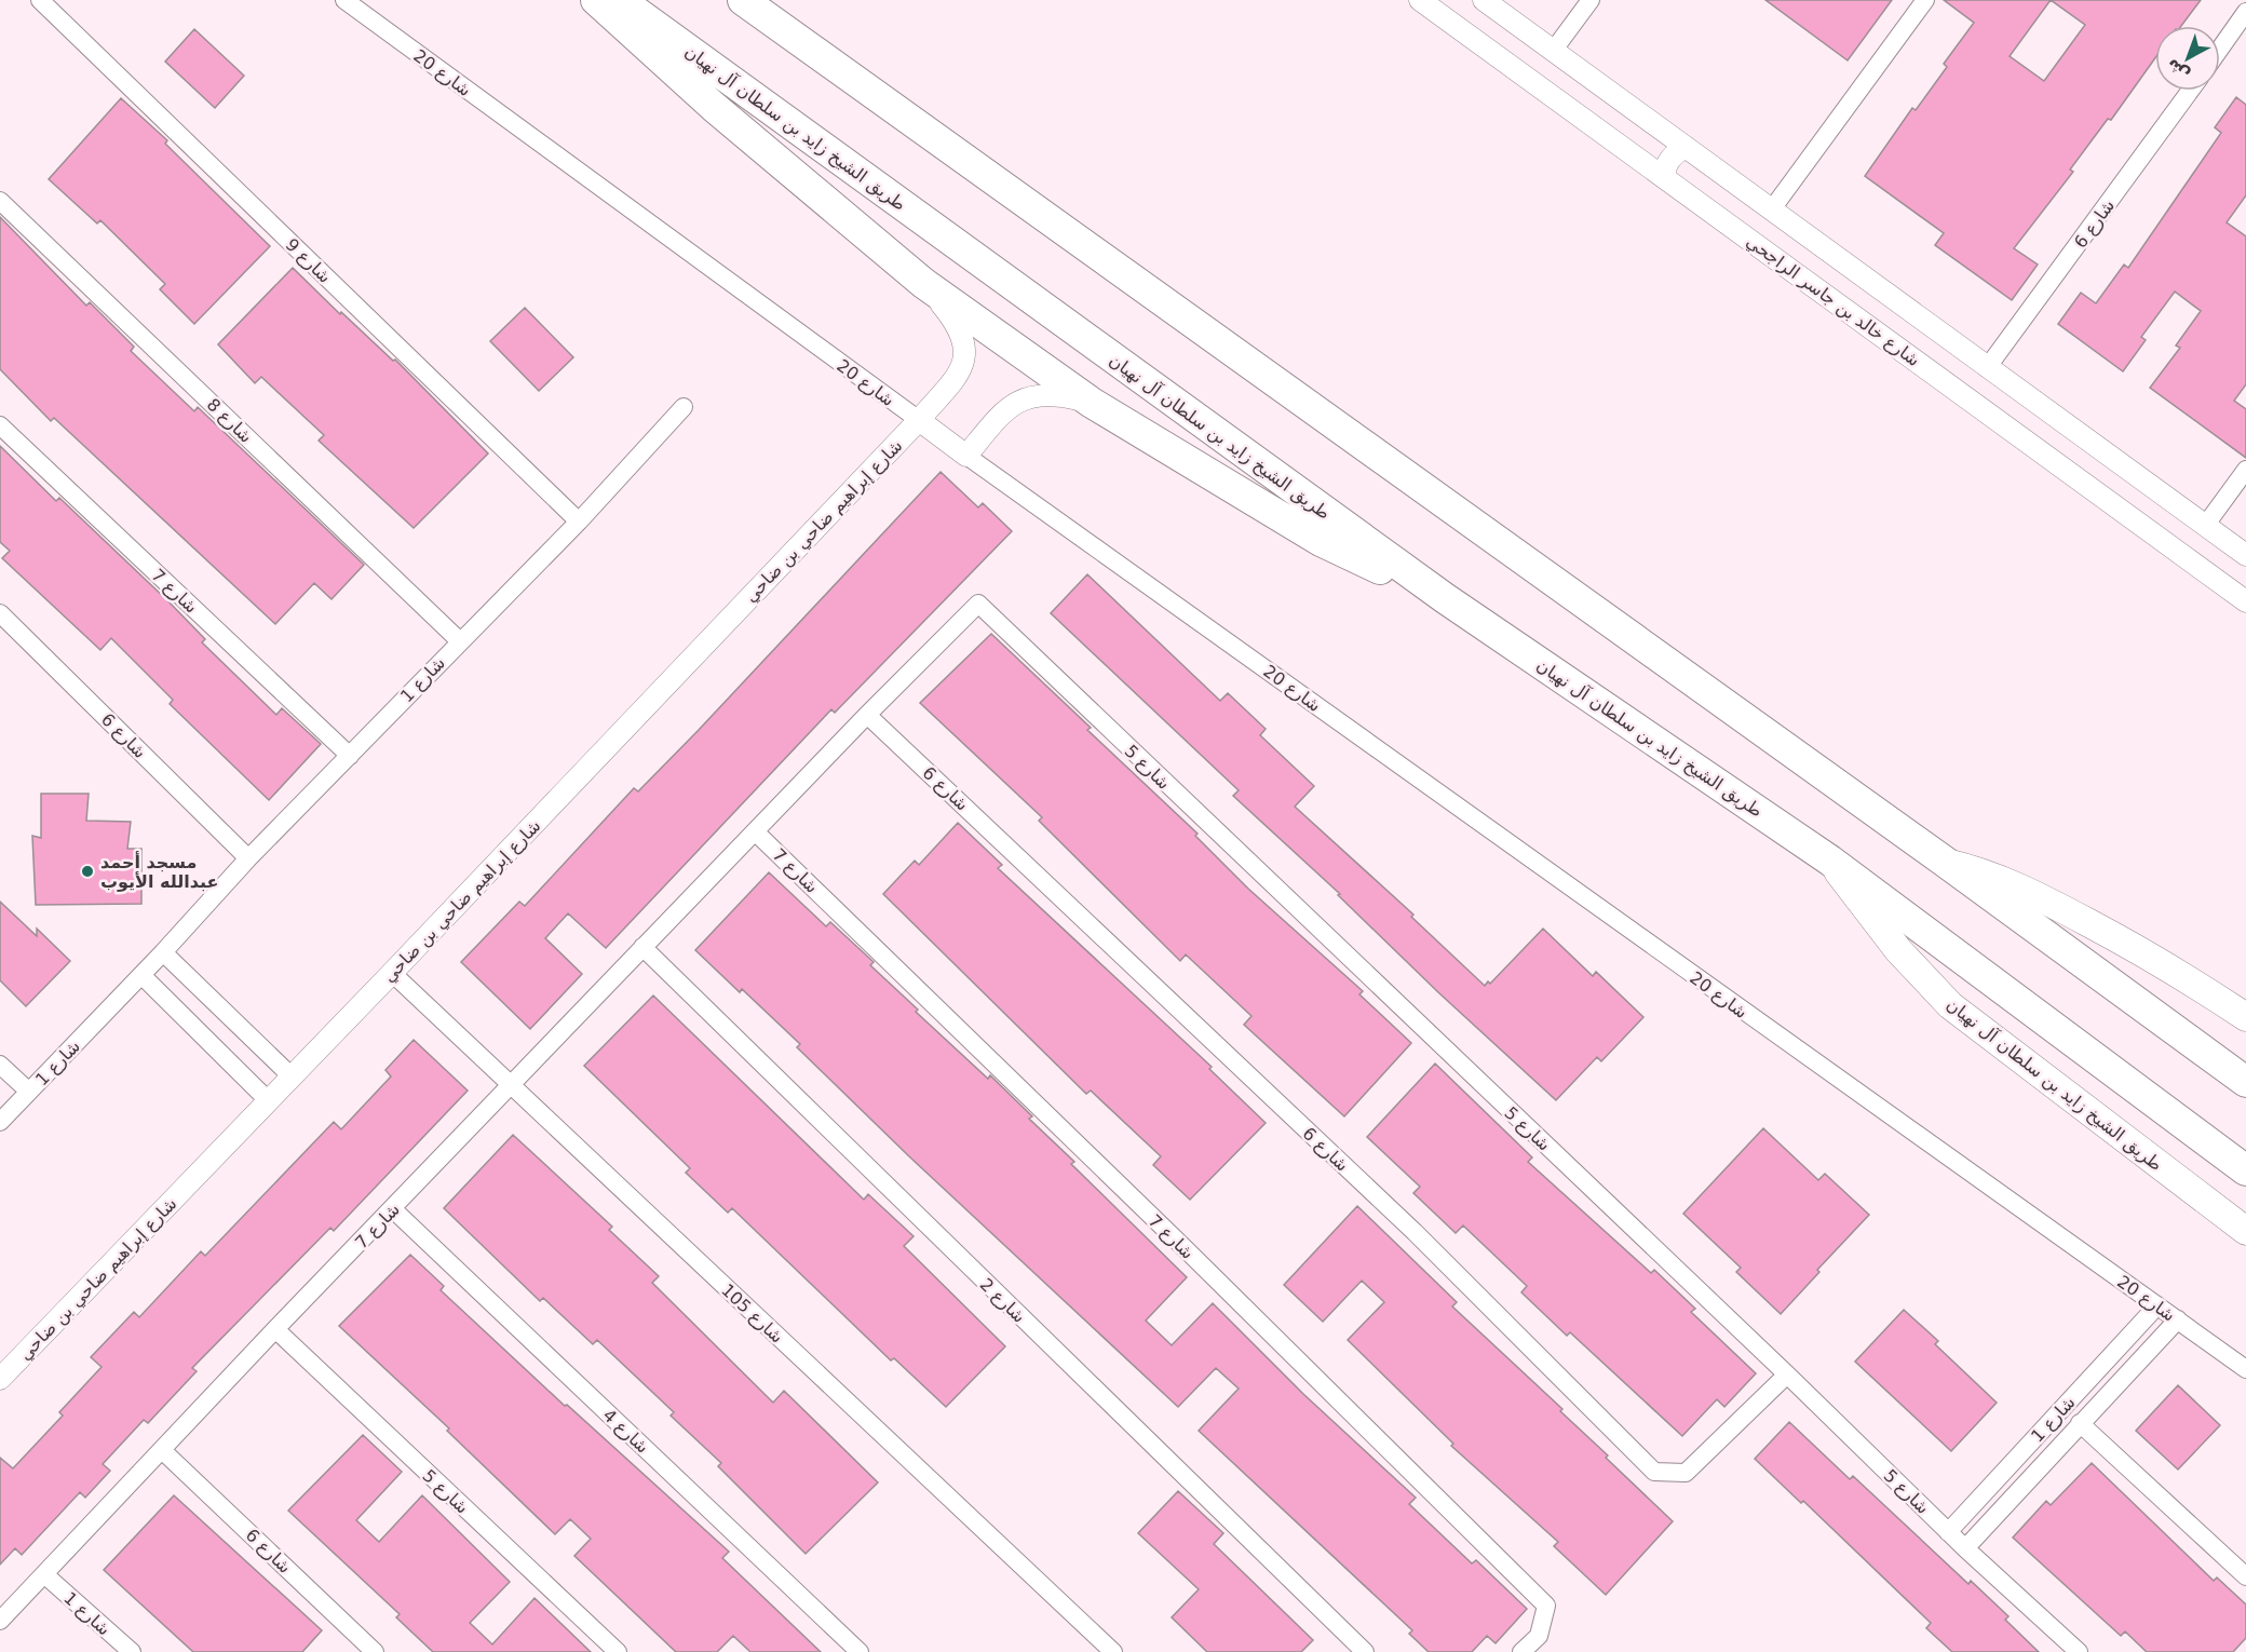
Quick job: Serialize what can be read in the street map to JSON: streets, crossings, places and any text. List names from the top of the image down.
{
  "streets": {
    "highway": ["طريق الشيخ زايد بن سلطان آل نهيان"],
    "street": [
      "شارع 20",
      "شارع 6",
      "شارع 9",
      "شارع خالد بن جاسر الراجحي",
      "شارع 8",
      "شارع إبراهيم ضاحي بن ضاحي",
      "شارع 7",
      "شارع 1",
      "شارع 5",
      "شارع 2",
      "شارع 105",
      "شارع 4"
    ]
  },
  "crossings": [
    ["شارع 20", "شارع إبراهيم ضاحي بن ضاحي"],
    ["شارع 20", "شارع 1"],
    ["شارع 6", "شارع خالد بن جاسر الراجحي"],
    ["شارع 6", "شارع 7"],
    ["شارع 6", "شارع 1"],
    ["شارع 6", "شارع 5"],
    ["شارع 9", "شارع 1"],
    ["شارع 8", "شارع 1"],
    ["شارع إبراهيم ضاحي بن ضاحي", "شارع 105"],
    ["شارع 7", "شارع 1"],
    ["شارع 7", "شارع 5"],
    ["شارع 7", "شارع 2"],
    ["شارع 7", "شارع 105"],
    ["شارع 7", "شارع 4"],
    ["شارع 1", "شارع 5"]
  ],
  "places": ["مسجد أحمد عبدالله الأيوب"],
  "north": "bottom left"
}
